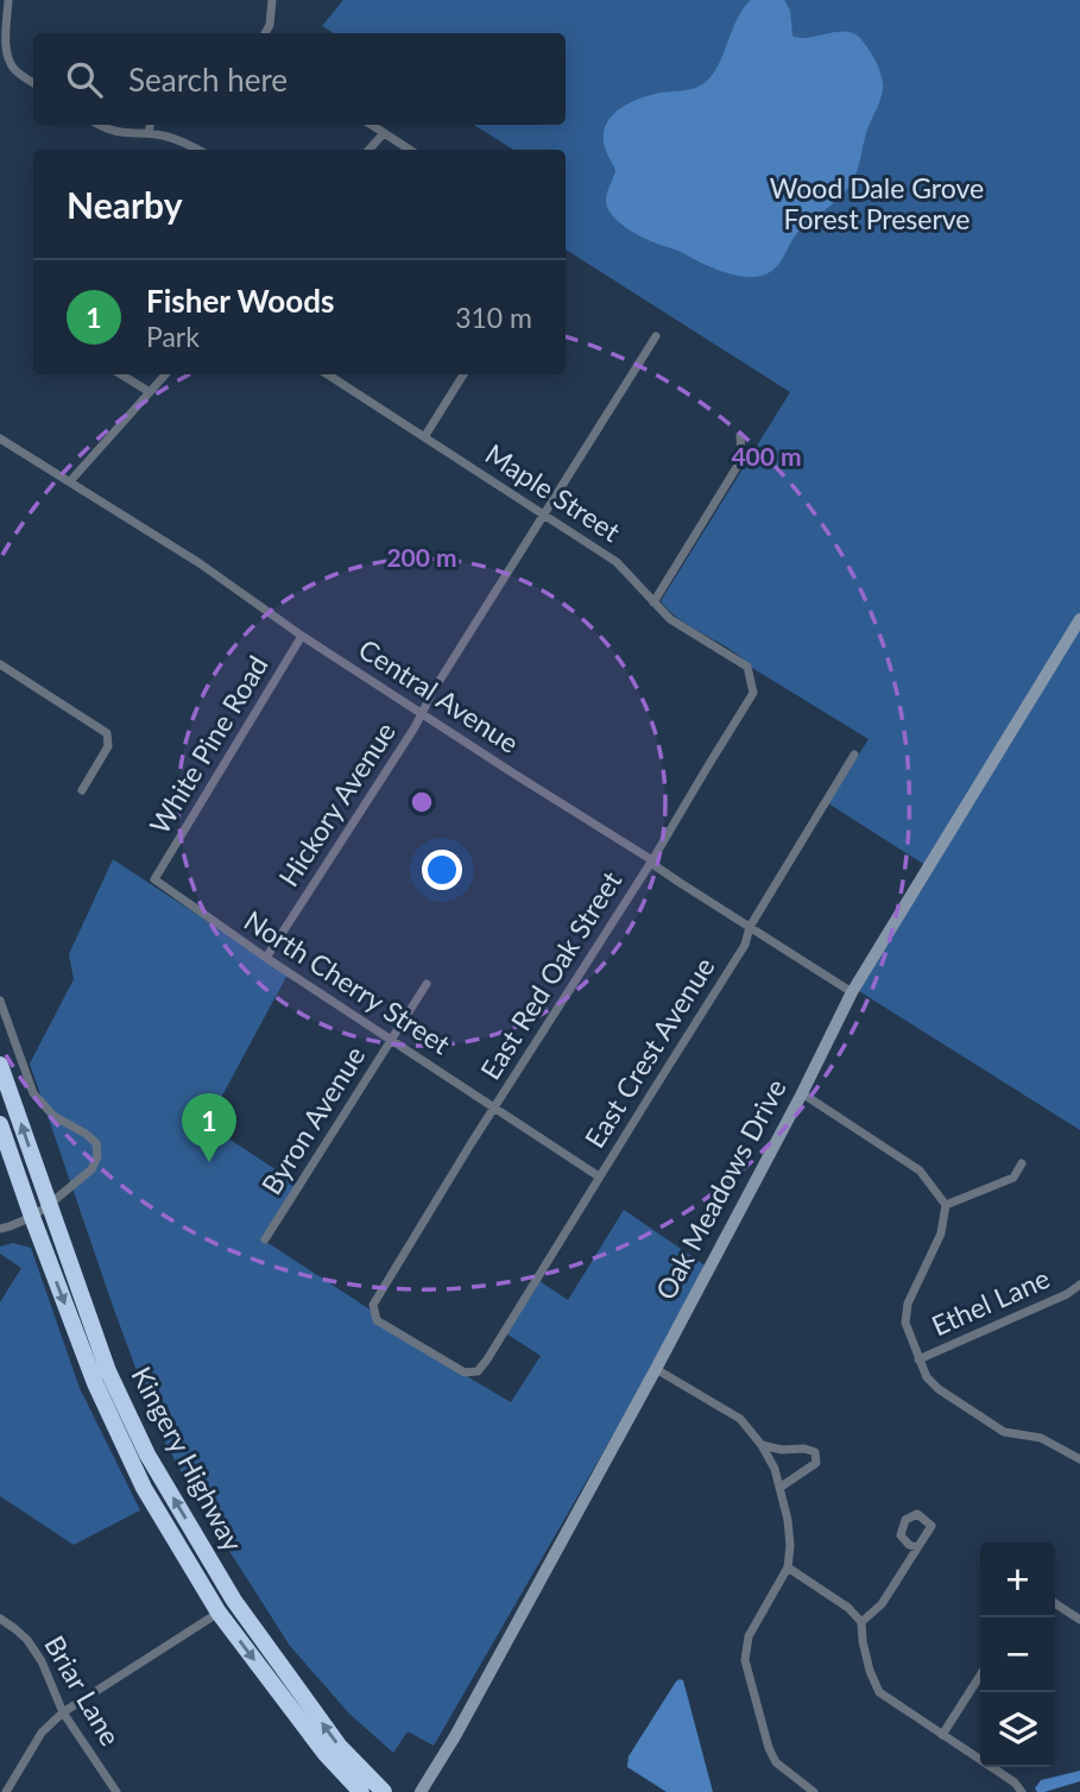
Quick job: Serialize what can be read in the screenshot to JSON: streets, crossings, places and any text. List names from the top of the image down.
{
  "streets": {
    "highway": ["Kingery Highway"],
    "street": [
      "Maple Street",
      "Central Avenue",
      "White Pine Road",
      "Hickory Avenue",
      "East Red Oak Street",
      "North Cherry Street",
      "East Crest Avenue",
      "Byron Avenue",
      "Oak Meadows Drive",
      "Ethel Lane",
      "Briar Lane"
    ]
  },
  "crossings": [
    ["Maple Street", "Hickory Avenue"],
    ["Maple Street", "East Red Oak Street"],
    ["Central Avenue", "White Pine Road"],
    ["Central Avenue", "Hickory Avenue"],
    ["Central Avenue", "East Red Oak Street"],
    ["Central Avenue", "East Crest Avenue"],
    ["Central Avenue", "Oak Meadows Drive"],
    ["White Pine Road", "North Cherry Street"],
    ["Hickory Avenue", "North Cherry Street"],
    ["East Red Oak Street", "North Cherry Street"],
    ["East Red Oak Street", "East Crest Avenue"],
    ["North Cherry Street", "East Crest Avenue"],
    ["North Cherry Street", "Byron Avenue"]
  ],
  "parks": ["Wood Dale Grove Forest Preserve"],
  "page": {
    "search": "Search here",
    "heading": "Nearby",
    "list": [
      {
        "mark": "1",
        "name": "Fisher Woods",
        "note": "Park",
        "value": "310 m"
      }
    ],
    "pins": "1",
    "map_buttons": ["+", "−"]
  },
  "rings": ["400 m", "200 m"]
}
